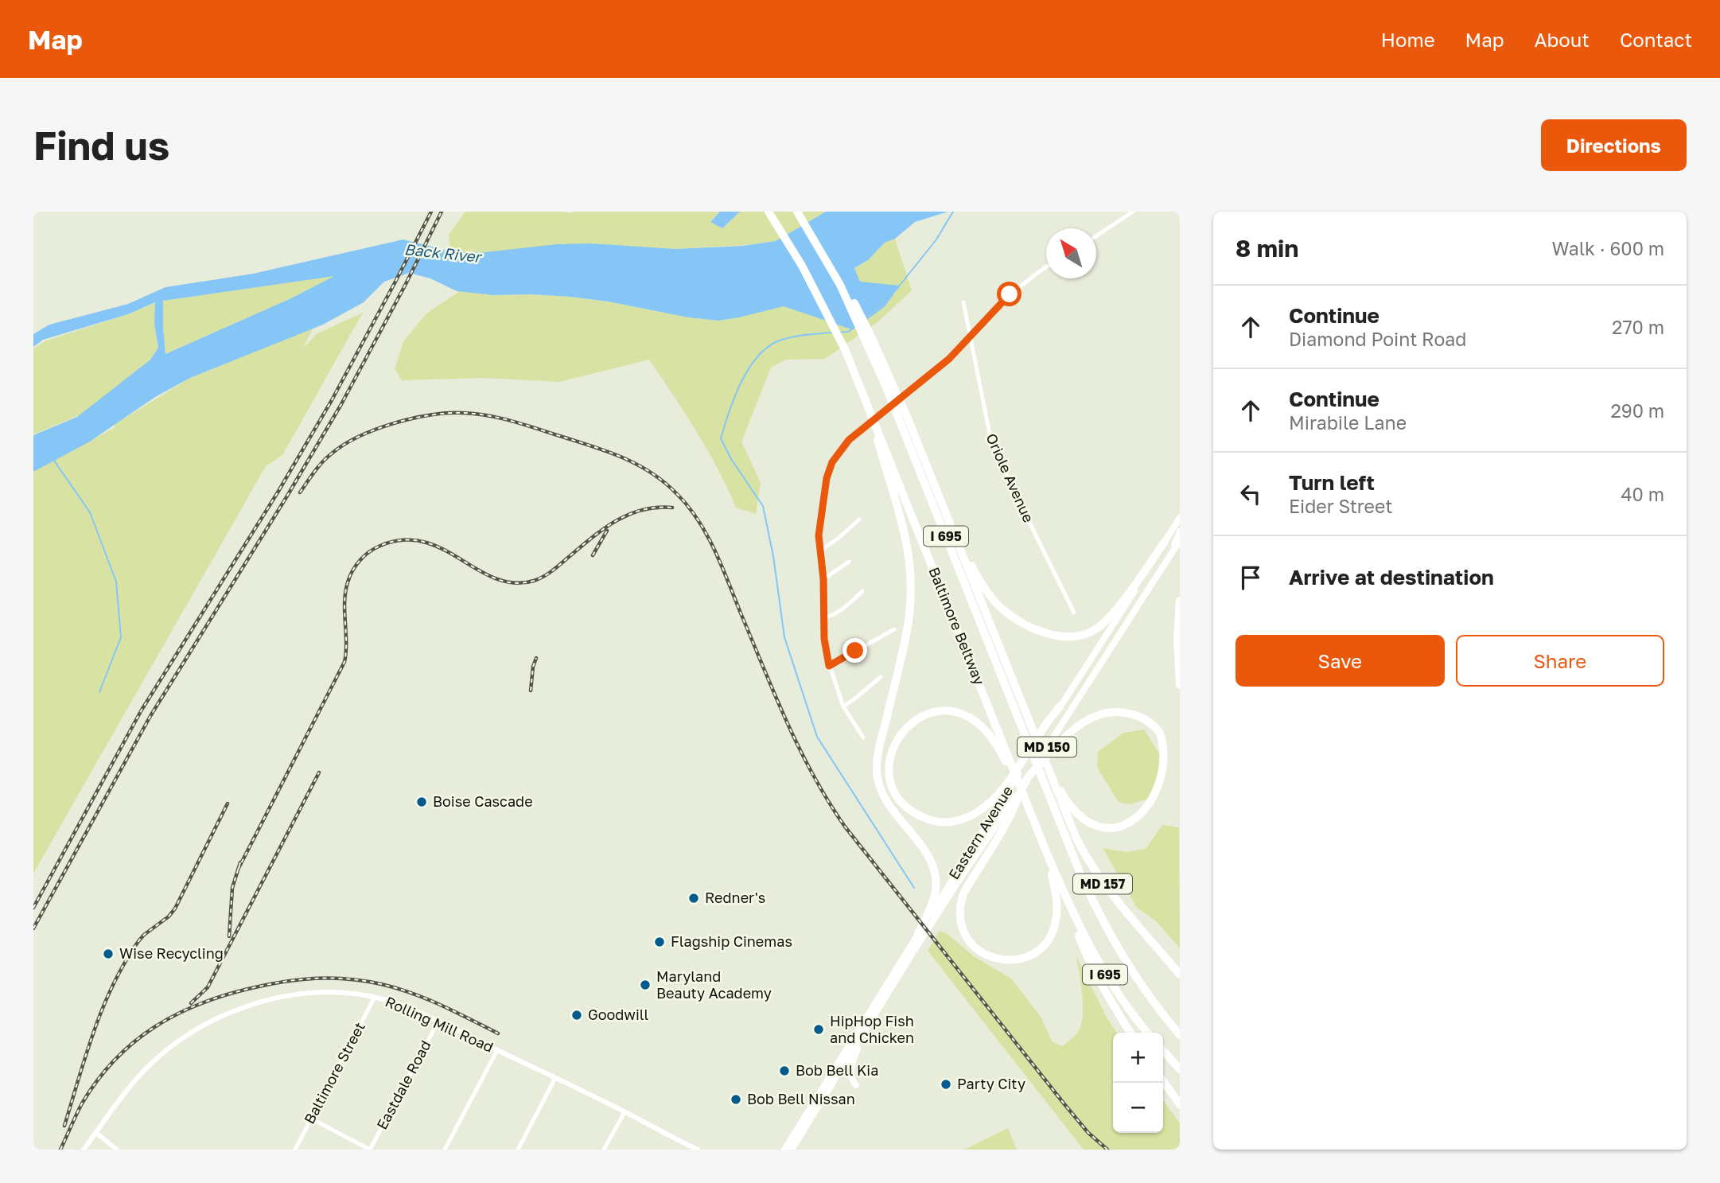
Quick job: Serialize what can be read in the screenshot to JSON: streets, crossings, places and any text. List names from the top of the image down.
{
  "streets": {
    "highway": ["I 695", "Baltimore Beltway", "MD 157"],
    "main road": ["MD 150", "Eastern Avenue"],
    "street": [
      "Oriole Avenue",
      "Rolling Mill Road",
      "Baltimore Street",
      "Eastdale Road"
    ]
  },
  "crossings": [
    ["I 695", "Baltimore Beltway"],
    ["I 695", "MD 157"],
    ["Rolling Mill Road", "Baltimore Street"],
    ["Rolling Mill Road", "Eastdale Road"]
  ],
  "water": ["Back River"],
  "places": [
    "Boise Cascade",
    "Redner's",
    "Flagship Cinemas",
    "Wise Recycling",
    "Maryland Beauty Academy",
    "Goodwill",
    "HipHop Fish and Chicken",
    "Bob Bell Kia",
    "Party City",
    "Bob Bell Nissan"
  ],
  "north": "top left",
  "page": {
    "header": "Map",
    "nav": [
      "Home",
      "Map",
      "About",
      "Contact"
    ],
    "buttons": [
      "Directions",
      ["Save", "Share"]
    ],
    "title": "Find us",
    "heading": ["8 min", "Walk · 600 m"],
    "list": [
      ["Continue", "Diamond Point Road", "270 m"],
      ["Continue", "Mirabile Lane", "290 m"],
      ["Turn left", "Eider Street", "40 m"],
      "Arrive at destination"
    ],
    "map_buttons": ["+", "−"]
  }
}
